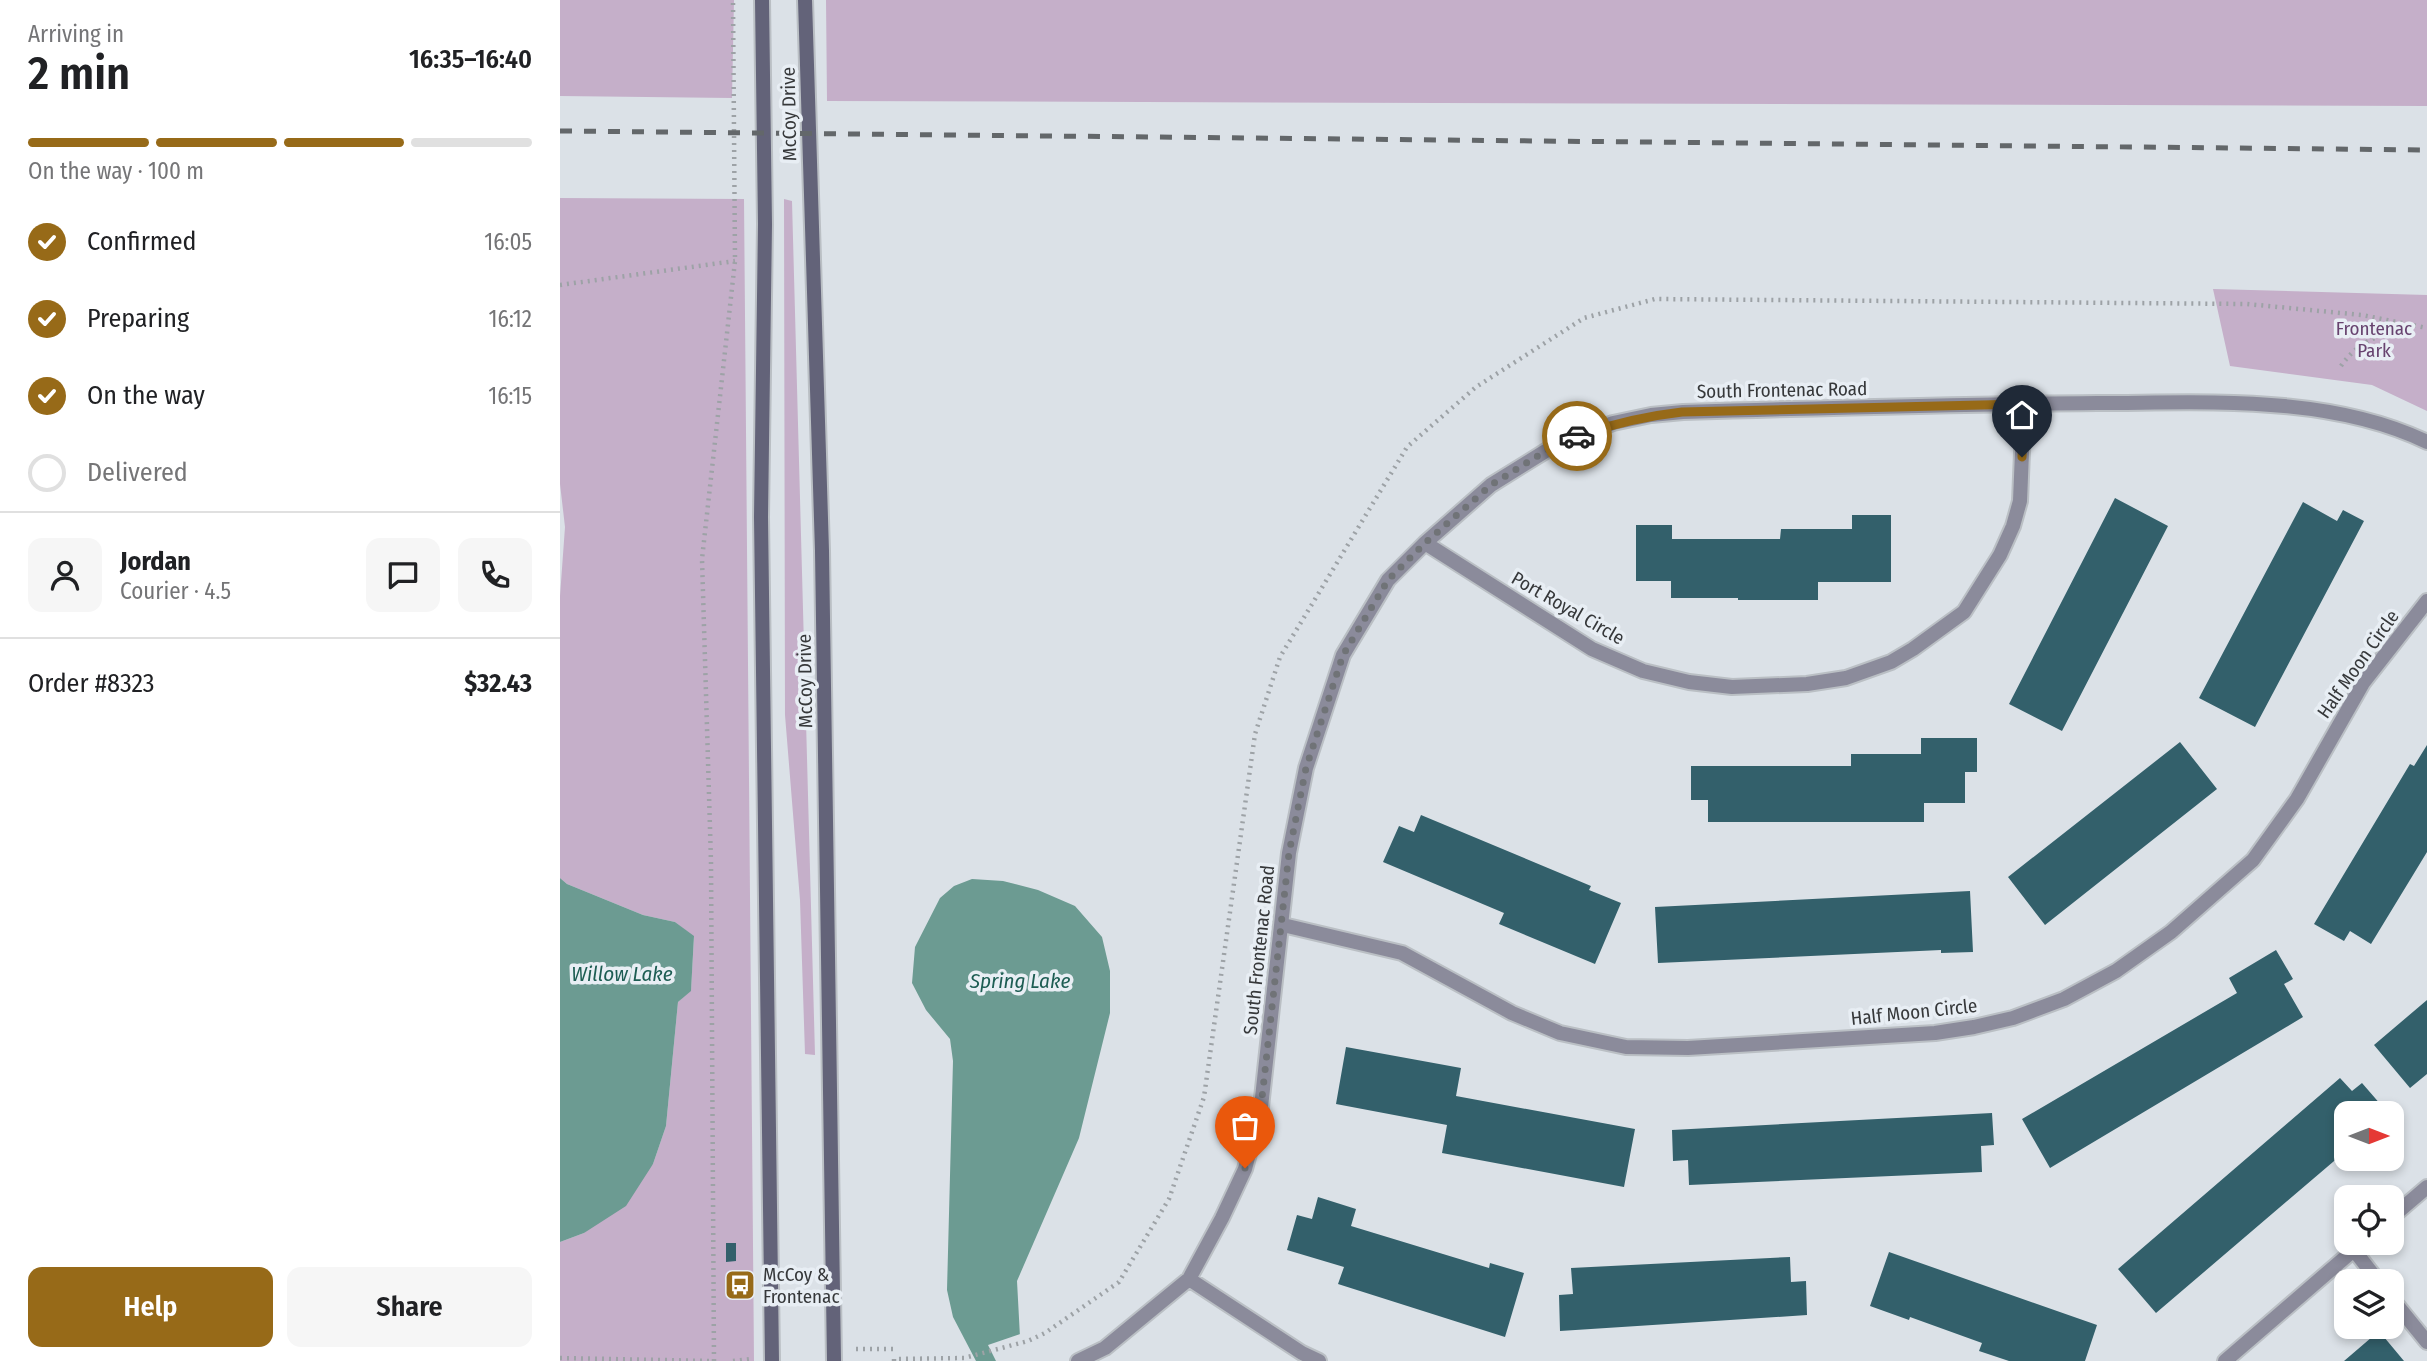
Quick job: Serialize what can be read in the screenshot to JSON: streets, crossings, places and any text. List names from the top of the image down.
{
  "streets": {
    "street": [
      "McCoy Drive",
      "South Frontenac Road",
      "Port Royal Circle",
      "Half Moon Circle"
    ]
  },
  "crossings": [
    ["South Frontenac Road", "Port Royal Circle"],
    ["South Frontenac Road", "Half Moon Circle"]
  ],
  "water": ["Willow Lake", "Spring Lake"],
  "parks": ["Frontenac Park"],
  "places": {
    "bus stop": ["McCoy & Frontenac"]
  },
  "north": "right",
  "page": {
    "heading": ["2 min", "Arriving in", "16:35–16:40"],
    "panel": [
      "Jordan",
      "Courier · 4.5",
      "Order #8323",
      "$32.43"
    ],
    "bar": "On the way · 100 m",
    "list": [
      ["Confirmed", "16:05"],
      ["Preparing", "16:12"],
      ["On the way", "16:15"],
      "Delivered"
    ],
    "buttons": ["Help", "Share"]
  }
}
